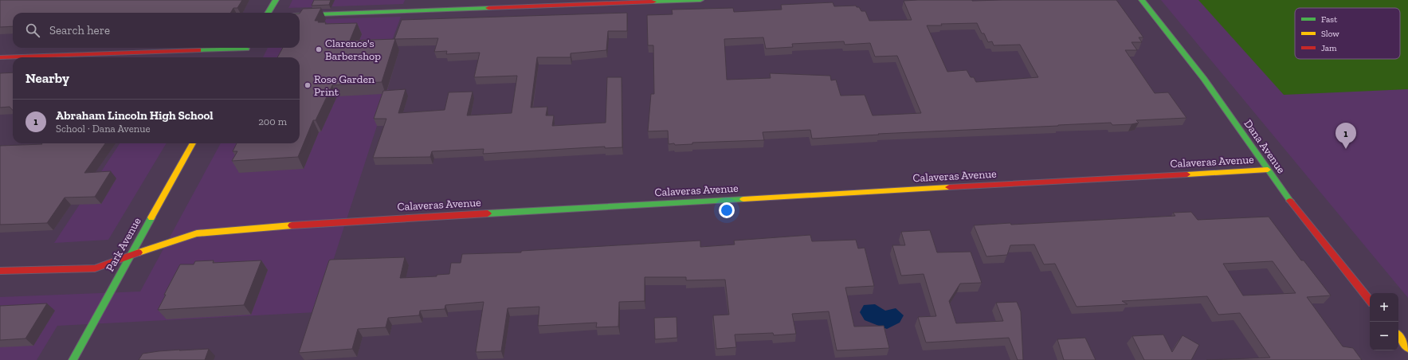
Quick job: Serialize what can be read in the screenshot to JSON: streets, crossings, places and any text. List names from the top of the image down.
{
  "streets": {
    "street": ["Dana Avenue", "Calaveras Avenue", "Park Avenue"]
  },
  "crossings": [
    ["Dana Avenue", "Calaveras Avenue"],
    ["Calaveras Avenue", "Park Avenue"]
  ],
  "places": ["Clarence's Barbershop", "Rose Garden Print"],
  "legend": ["Fast", "Slow", "Jam"],
  "page": {
    "search": "Search here",
    "heading": "Nearby",
    "list": [
      {
        "mark": "1",
        "name": "Abraham Lincoln High School",
        "note": "School · Dana Avenue",
        "value": "200 m"
      }
    ],
    "pins": "1",
    "map_buttons": ["+", "−"]
  }
}
